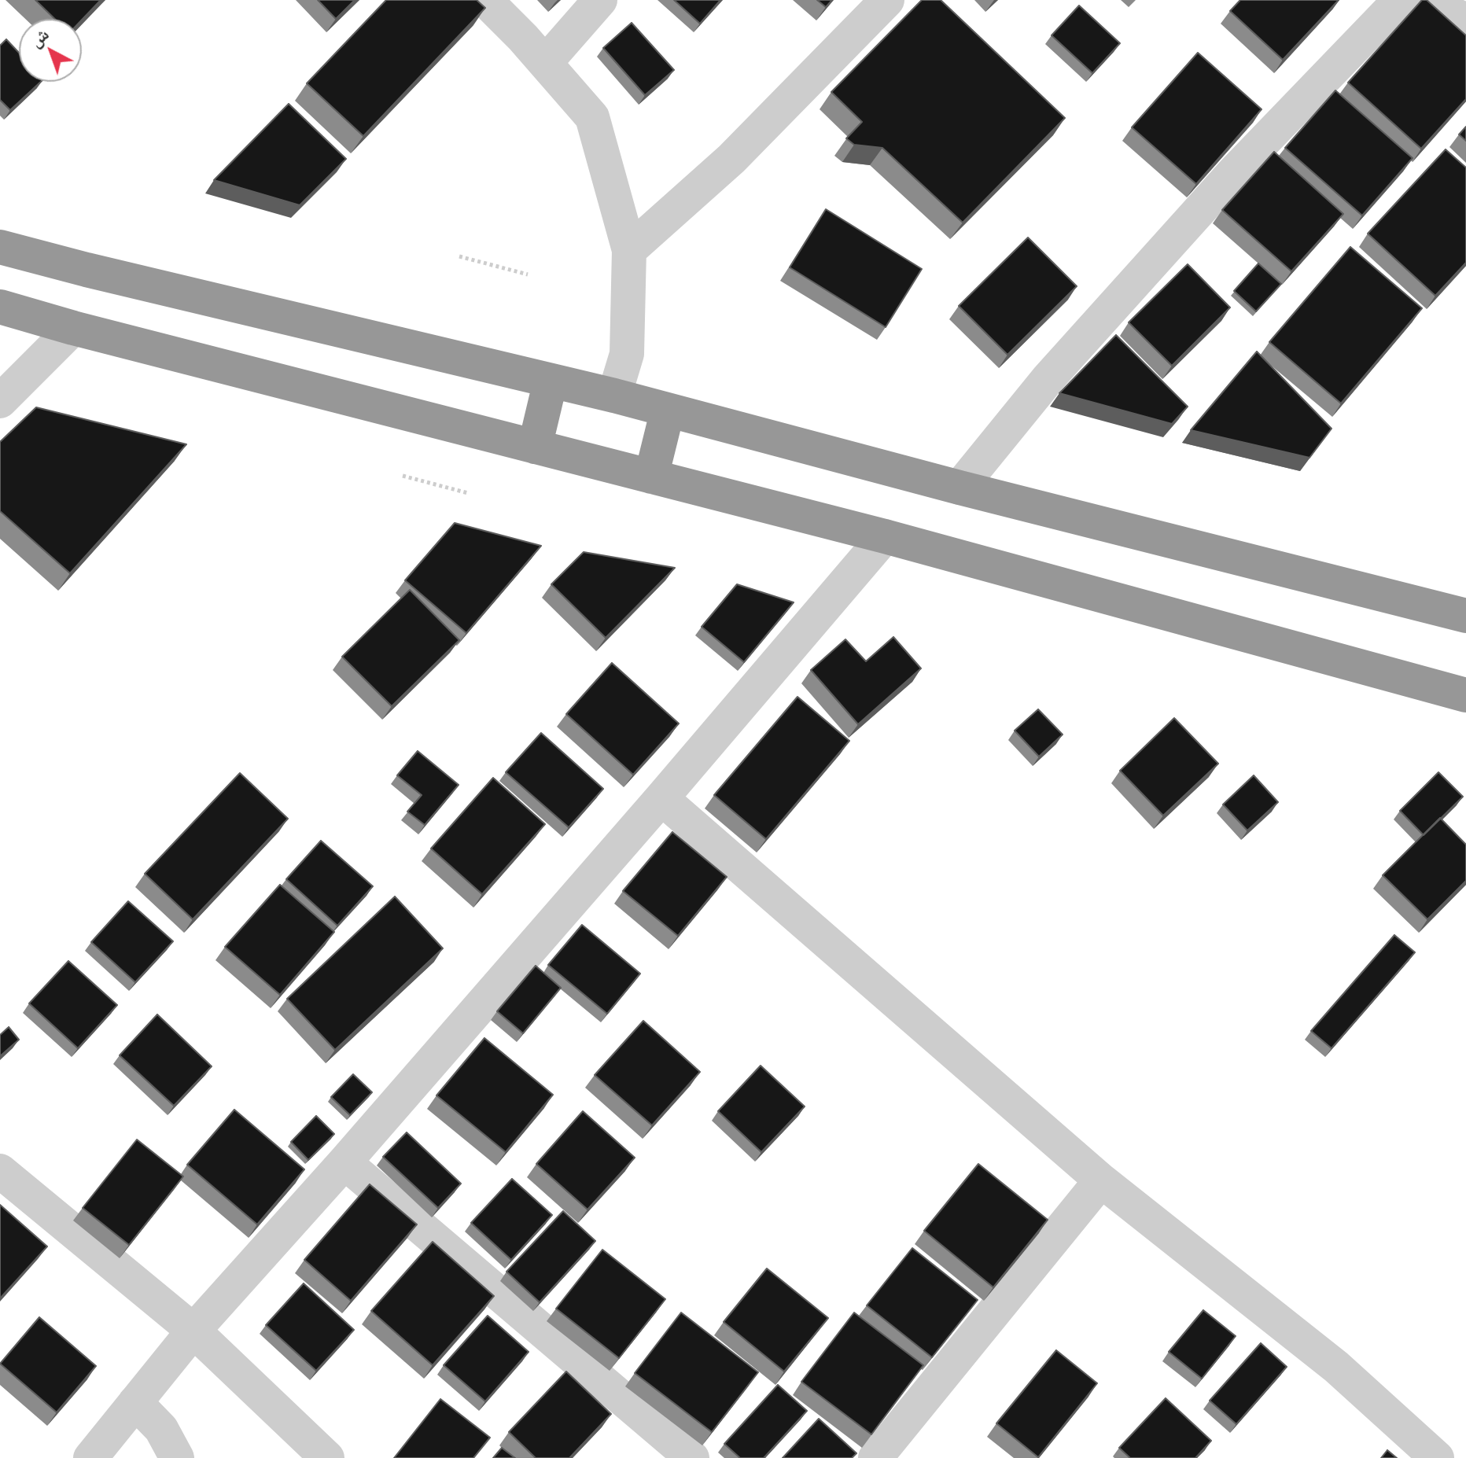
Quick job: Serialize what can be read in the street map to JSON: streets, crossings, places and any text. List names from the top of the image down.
{
  "north": "top left"
}
